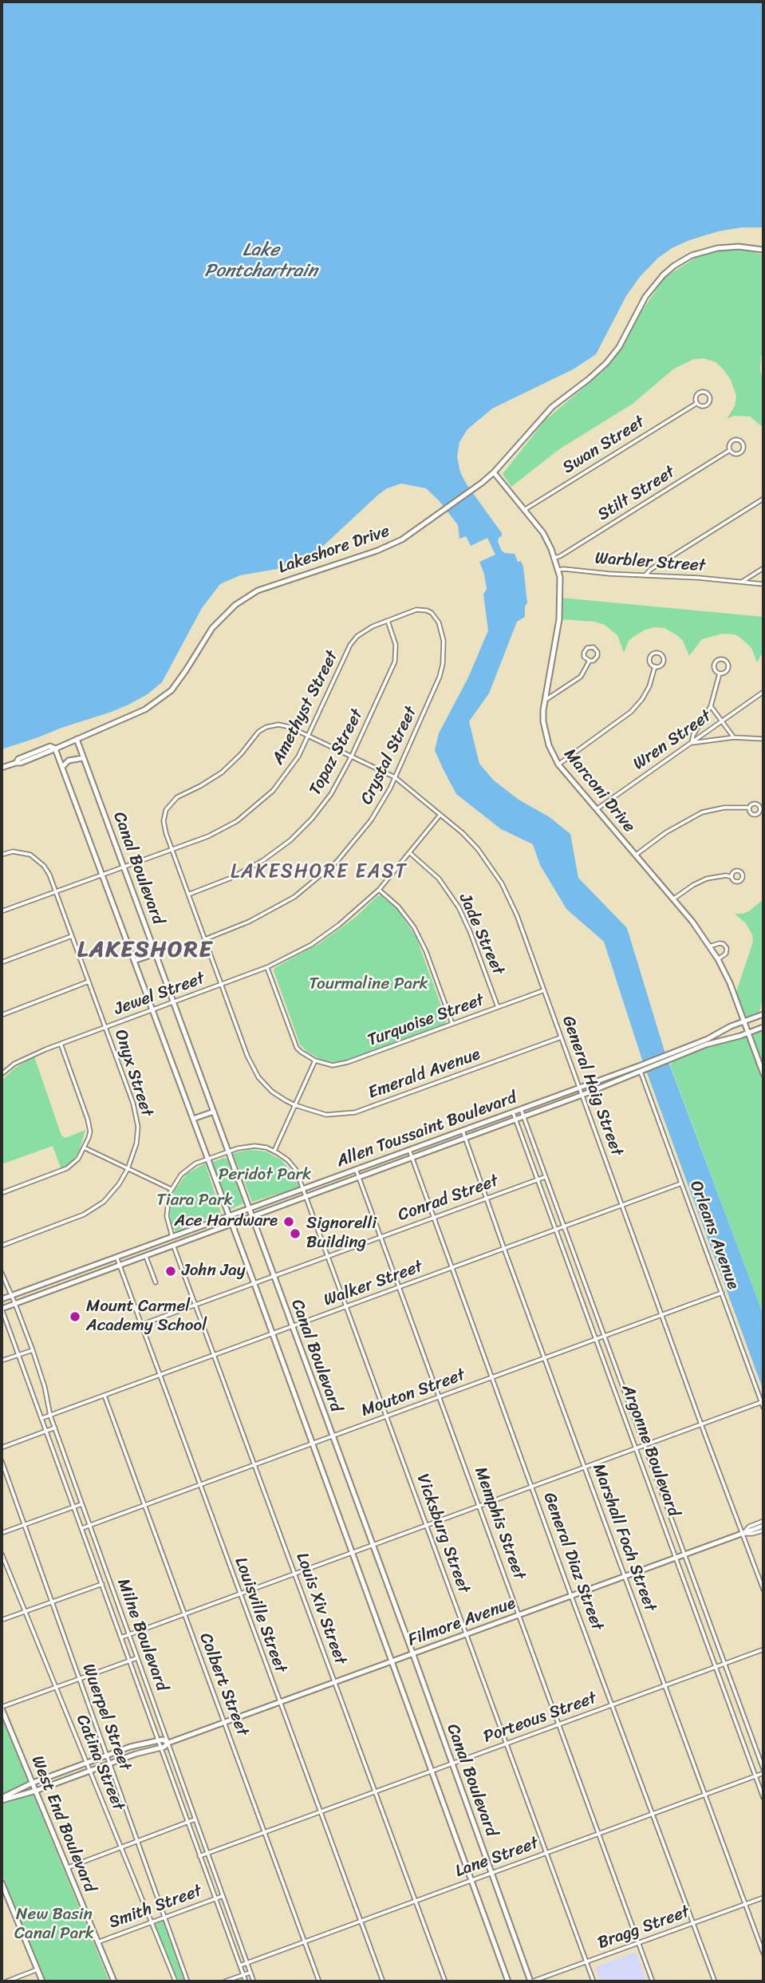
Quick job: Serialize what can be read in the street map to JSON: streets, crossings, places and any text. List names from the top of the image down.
{
  "streets": {
    "street": [
      "Swan Street",
      "Stilt Street",
      "Lakeshore Drive",
      "Warbler Street",
      "Amethyst Street",
      "Wren Street",
      "Topaz Street",
      "Crystal Street",
      "Marconi Drive",
      "Canal Boulevard",
      "Jade Street",
      "Jewel Street",
      "Turquoise Street",
      "Onyx Street",
      "Emerald Avenue",
      "General Haig Street",
      "Allen Toussaint Boulevard",
      "Conrad Street",
      "Orleans Avenue",
      "Walker Street",
      "Mouton Street",
      "Argonne Boulevard",
      "Memphis Street",
      "Vicksburg Street",
      "Marshall Foch Street",
      "General Diaz Street",
      "Louis Xiv Street",
      "Louisville Street",
      "Filmore Avenue",
      "Milne Boulevard",
      "Colbert Street",
      "Wuerpel Street",
      "Porteous Street",
      "Catina Street",
      "West End Boulevard",
      "Lane Street",
      "Smith Street",
      "Bragg Street"
    ]
  },
  "crossings": [
    ["Swan Street", "Marconi Drive"],
    ["Stilt Street", "Marconi Drive"],
    ["Lakeshore Drive", "Marconi Drive"],
    ["Lakeshore Drive", "Canal Boulevard"],
    ["Warbler Street", "Marconi Drive"],
    ["Amethyst Street", "Topaz Street"],
    ["Amethyst Street", "Crystal Street"],
    ["Amethyst Street", "Canal Boulevard"],
    ["Amethyst Street", "Onyx Street"],
    ["Amethyst Street", "Emerald Avenue"],
    ["Amethyst Street", "General Haig Street"],
    ["Wren Street", "Marconi Drive"],
    ["Topaz Street", "Crystal Street"],
    ["Topaz Street", "Emerald Avenue"],
    ["Topaz Street", "General Haig Street"],
    ["Crystal Street", "Emerald Avenue"],
    ["Crystal Street", "General Haig Street"],
    ["Marconi Drive", "Allen Toussaint Boulevard"],
    ["Canal Boulevard", "Jewel Street"],
    ["Canal Boulevard", "Allen Toussaint Boulevard"],
    ["Canal Boulevard", "Conrad Street"],
    ["Canal Boulevard", "Walker Street"],
    ["Canal Boulevard", "Mouton Street"],
    ["Canal Boulevard", "Filmore Avenue"],
    ["Canal Boulevard", "Porteous Street"],
    ["Canal Boulevard", "Lane Street"],
    ["Canal Boulevard", "Bragg Street"],
    ["Jade Street", "Jewel Street"],
    ["Jade Street", "Turquoise Street"],
    ["Jewel Street", "Onyx Street"],
    ["Jewel Street", "Emerald Avenue"],
    ["Jewel Street", "General Haig Street"],
    ["Turquoise Street", "General Haig Street"],
    ["Emerald Avenue", "General Haig Street"],
    ["General Haig Street", "Allen Toussaint Boulevard"],
    ["General Haig Street", "Walker Street"],
    ["General Haig Street", "Mouton Street"],
    ["General Haig Street", "Filmore Avenue"],
    ["Allen Toussaint Boulevard", "Orleans Avenue"],
    ["Allen Toussaint Boulevard", "Argonne Boulevard"],
    ["Allen Toussaint Boulevard", "Memphis Street"],
    ["Allen Toussaint Boulevard", "Vicksburg Street"],
    ["Allen Toussaint Boulevard", "Marshall Foch Street"],
    ["Allen Toussaint Boulevard", "General Diaz Street"],
    ["Allen Toussaint Boulevard", "Louis Xiv Street"],
    ["Allen Toussaint Boulevard", "Louisville Street"],
    ["Allen Toussaint Boulevard", "Milne Boulevard"],
    ["Conrad Street", "Argonne Boulevard"],
    ["Conrad Street", "Memphis Street"],
    ["Conrad Street", "Vicksburg Street"],
    ["Conrad Street", "Marshall Foch Street"],
    ["Conrad Street", "General Diaz Street"],
    ["Conrad Street", "Louis Xiv Street"],
    ["Conrad Street", "Louisville Street"],
    ["Orleans Avenue", "Walker Street"],
    ["Orleans Avenue", "Mouton Street"],
    ["Walker Street", "Argonne Boulevard"],
    ["Walker Street", "Memphis Street"],
    ["Walker Street", "Vicksburg Street"],
    ["Walker Street", "Marshall Foch Street"],
    ["Walker Street", "General Diaz Street"],
    ["Walker Street", "Louis Xiv Street"],
    ["Walker Street", "Louisville Street"],
    ["Walker Street", "Milne Boulevard"],
    ["Walker Street", "Colbert Street"],
    ["Mouton Street", "Argonne Boulevard"],
    ["Mouton Street", "Memphis Street"],
    ["Mouton Street", "Vicksburg Street"],
    ["Mouton Street", "Marshall Foch Street"],
    ["Mouton Street", "General Diaz Street"],
    ["Mouton Street", "Louis Xiv Street"],
    ["Mouton Street", "Louisville Street"],
    ["Mouton Street", "Milne Boulevard"],
    ["Mouton Street", "Colbert Street"],
    ["Argonne Boulevard", "Filmore Avenue"],
    ["Argonne Boulevard", "Porteous Street"],
    ["Argonne Boulevard", "Lane Street"],
    ["Memphis Street", "Filmore Avenue"],
    ["Memphis Street", "Porteous Street"],
    ["Memphis Street", "Lane Street"],
    ["Memphis Street", "Bragg Street"],
    ["Vicksburg Street", "Filmore Avenue"],
    ["Vicksburg Street", "Porteous Street"],
    ["Vicksburg Street", "Lane Street"],
    ["Vicksburg Street", "Bragg Street"],
    ["Marshall Foch Street", "Filmore Avenue"],
    ["Marshall Foch Street", "Porteous Street"],
    ["Marshall Foch Street", "Lane Street"],
    ["Marshall Foch Street", "Bragg Street"],
    ["General Diaz Street", "Filmore Avenue"],
    ["General Diaz Street", "Porteous Street"],
    ["General Diaz Street", "Lane Street"],
    ["General Diaz Street", "Bragg Street"],
    ["Louis Xiv Street", "Filmore Avenue"],
    ["Louis Xiv Street", "Porteous Street"],
    ["Louis Xiv Street", "Lane Street"],
    ["Louisville Street", "Filmore Avenue"],
    ["Louisville Street", "Porteous Street"],
    ["Louisville Street", "Lane Street"],
    ["Filmore Avenue", "Milne Boulevard"],
    ["Filmore Avenue", "Colbert Street"],
    ["Filmore Avenue", "Wuerpel Street"],
    ["Filmore Avenue", "Catina Street"],
    ["Filmore Avenue", "West End Boulevard"],
    ["Milne Boulevard", "Porteous Street"],
    ["Milne Boulevard", "Lane Street"],
    ["Milne Boulevard", "Smith Street"],
    ["Colbert Street", "Porteous Street"],
    ["Colbert Street", "Lane Street"],
    ["Wuerpel Street", "Smith Street"],
    ["Catina Street", "Smith Street"],
    ["West End Boulevard", "Smith Street"]
  ],
  "districts": ["LAKESHORE EAST", "LAKESHORE"],
  "water": ["Lake Pontchartrain"],
  "parks": [
    "Tourmaline Park",
    "Peridot Park",
    "Tiara Park",
    "New Basin Canal Park"
  ],
  "places": [
    "Ace Hardware",
    "Signorelli Building",
    "John Jay",
    "Mount Carmel Academy School"
  ]
}
